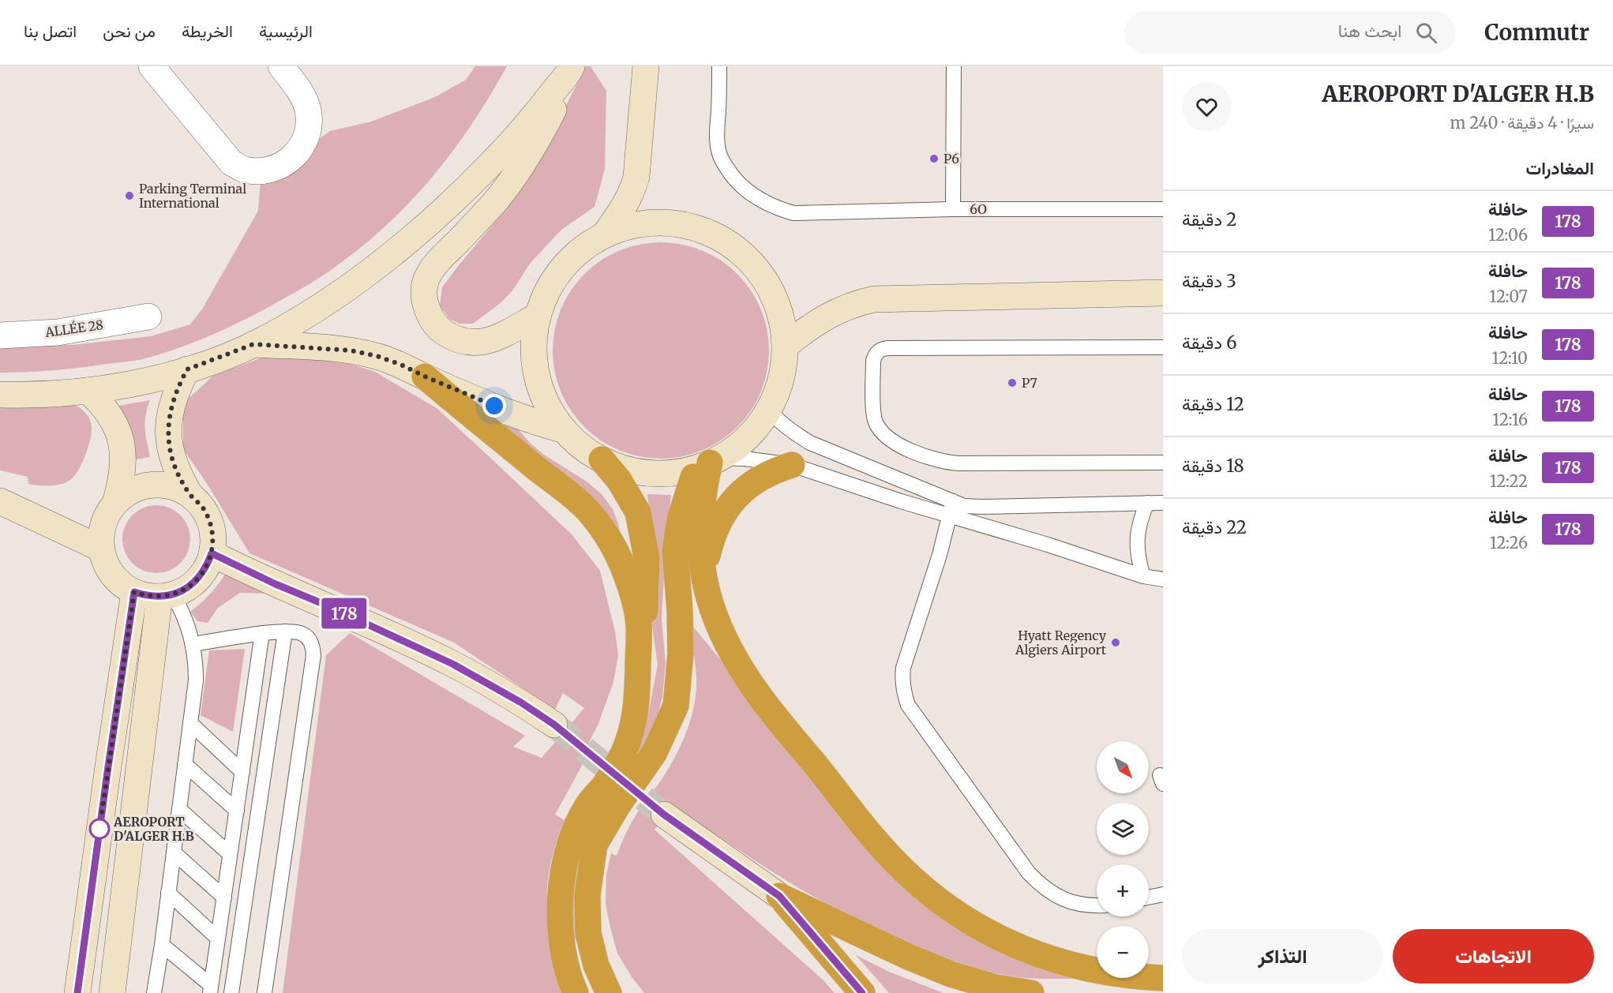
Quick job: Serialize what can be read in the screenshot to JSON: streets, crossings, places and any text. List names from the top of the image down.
{
  "streets": {
    "street": ["ALLÉE 28"],
    "lane": ["6O"]
  },
  "places": [
    "P6",
    "Parking Terminal International",
    "P7",
    "Hyatt Regency Algiers Airport",
    "AEROPORT D'ALGER H.B"
  ],
  "lines": ["bus line 178"],
  "north": "bottom right",
  "page": {
    "header": "Commutr",
    "search": "ابحث هنا",
    "nav": [
      "الرئيسية",
      "الخريطة",
      "من نحن",
      "اتصل بنا"
    ],
    "heading": [
      ["AEROPORT D'ALGER H.B", "سيرًا · 4 دقيقة · 240 m"],
      "المغادرات"
    ],
    "on_map": "178",
    "list": [
      {
        "mark": "178",
        "name": "حافلة",
        "note": "12:06",
        "value": "2 دقيقة"
      },
      {
        "mark": "178",
        "name": "حافلة",
        "note": "12:07",
        "value": "3 دقيقة"
      },
      {
        "mark": "178",
        "name": "حافلة",
        "note": "12:10",
        "value": "6 دقيقة"
      },
      {
        "mark": "178",
        "name": "حافلة",
        "note": "12:16",
        "value": "12 دقيقة"
      },
      {
        "mark": "178",
        "name": "حافلة",
        "note": "12:22",
        "value": "18 دقيقة"
      },
      {
        "mark": "178",
        "name": "حافلة",
        "note": "12:26",
        "value": "22 دقيقة"
      }
    ],
    "map_buttons": ["+", "−"],
    "buttons": ["الاتجاهات", "التذاكر"]
  }
}
